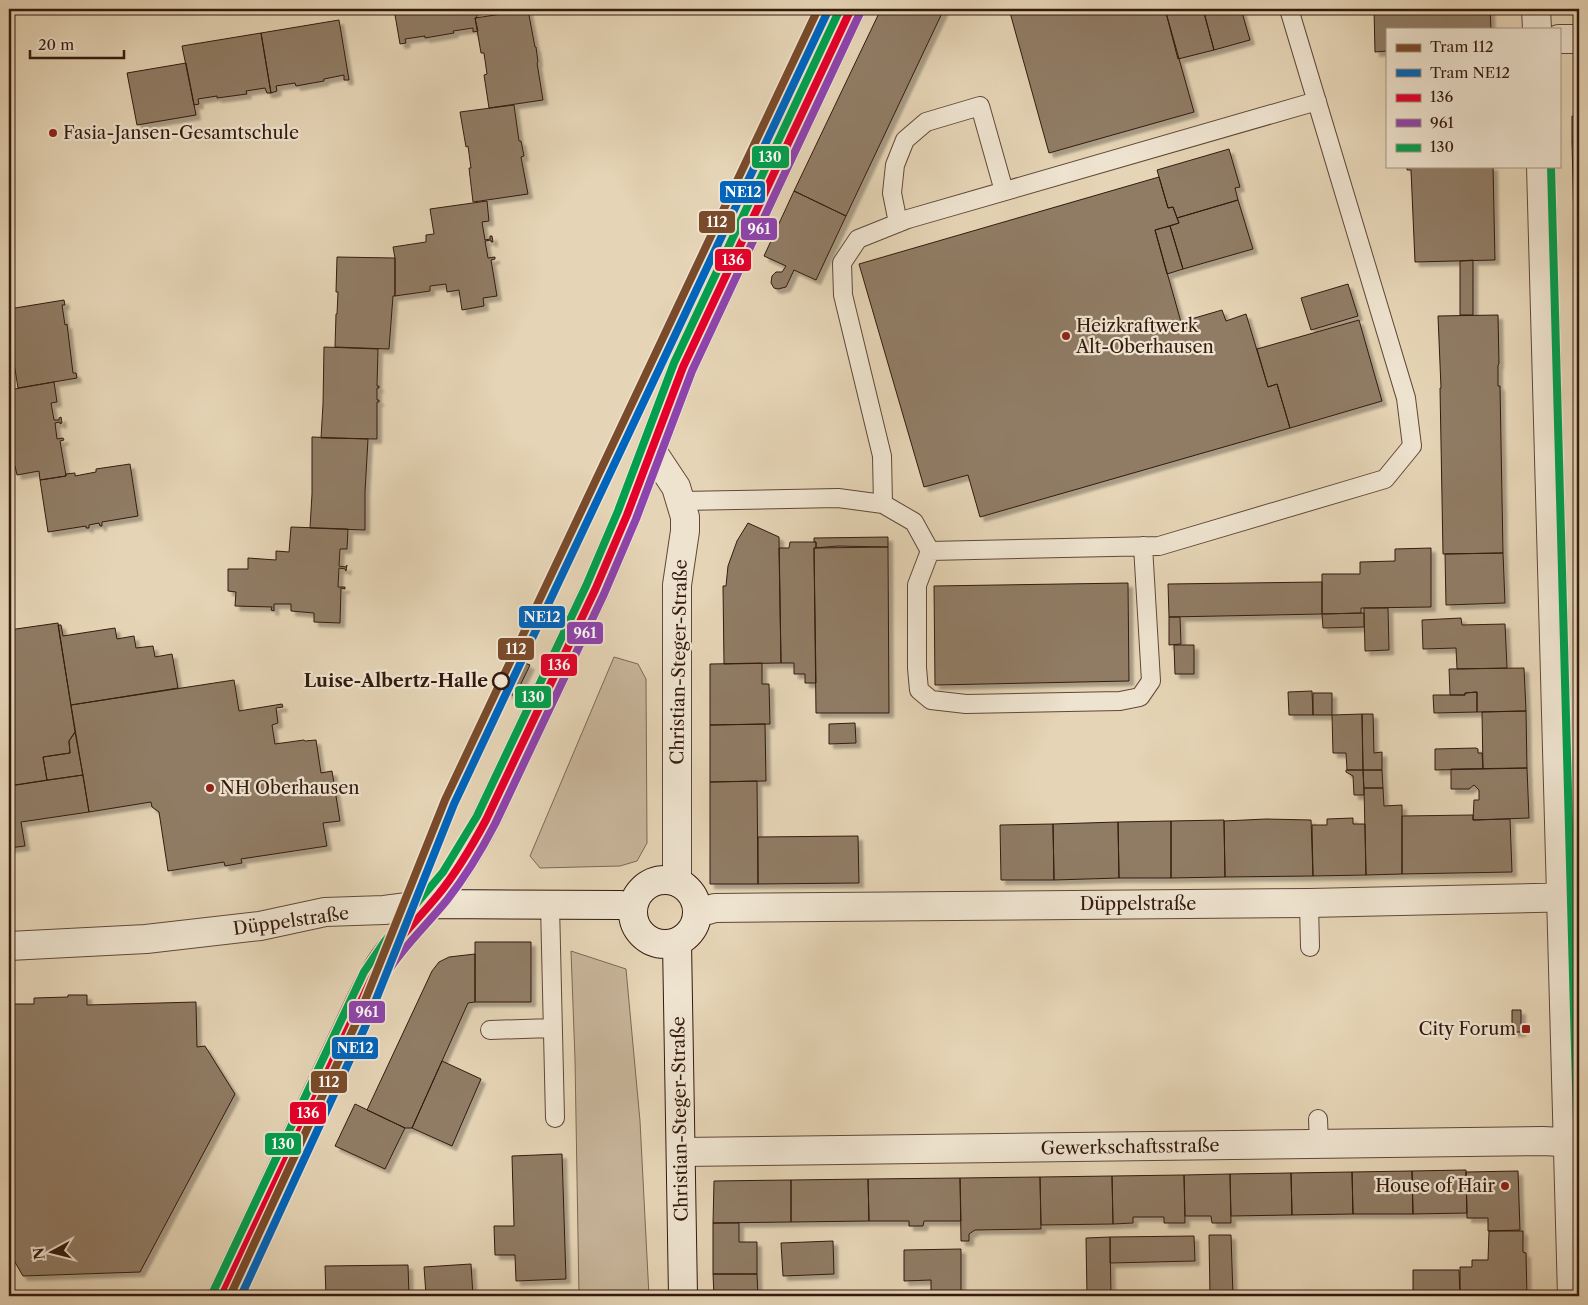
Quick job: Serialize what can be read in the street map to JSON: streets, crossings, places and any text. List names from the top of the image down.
{
  "streets": {
    "street": ["Christian-Steger-Straße", "Düppelstraße", "Gewerkschaftsstraße"]
  },
  "crossings": [
    ["Christian-Steger-Straße", "Düppelstraße"],
    ["Christian-Steger-Straße", "Gewerkschaftsstraße"]
  ],
  "places": {
    "other": [
      "Fasia-Jansen-Gesamtschule",
      "Heizkraftwerk Alt-Oberhausen",
      "Luise-Albertz-Halle",
      "NH Oberhausen",
      "House of Hair"
    ],
    "transit": ["City Forum"]
  },
  "lines": [
    "tram line 112",
    "transit line 136",
    "transit line 130",
    "tram line NE12",
    "transit line 961"
  ],
  "legend": [
    "Tram 112",
    "Tram NE12",
    "136",
    "961",
    "130"
  ],
  "scale_bar": "20 m",
  "north": "left"
}
